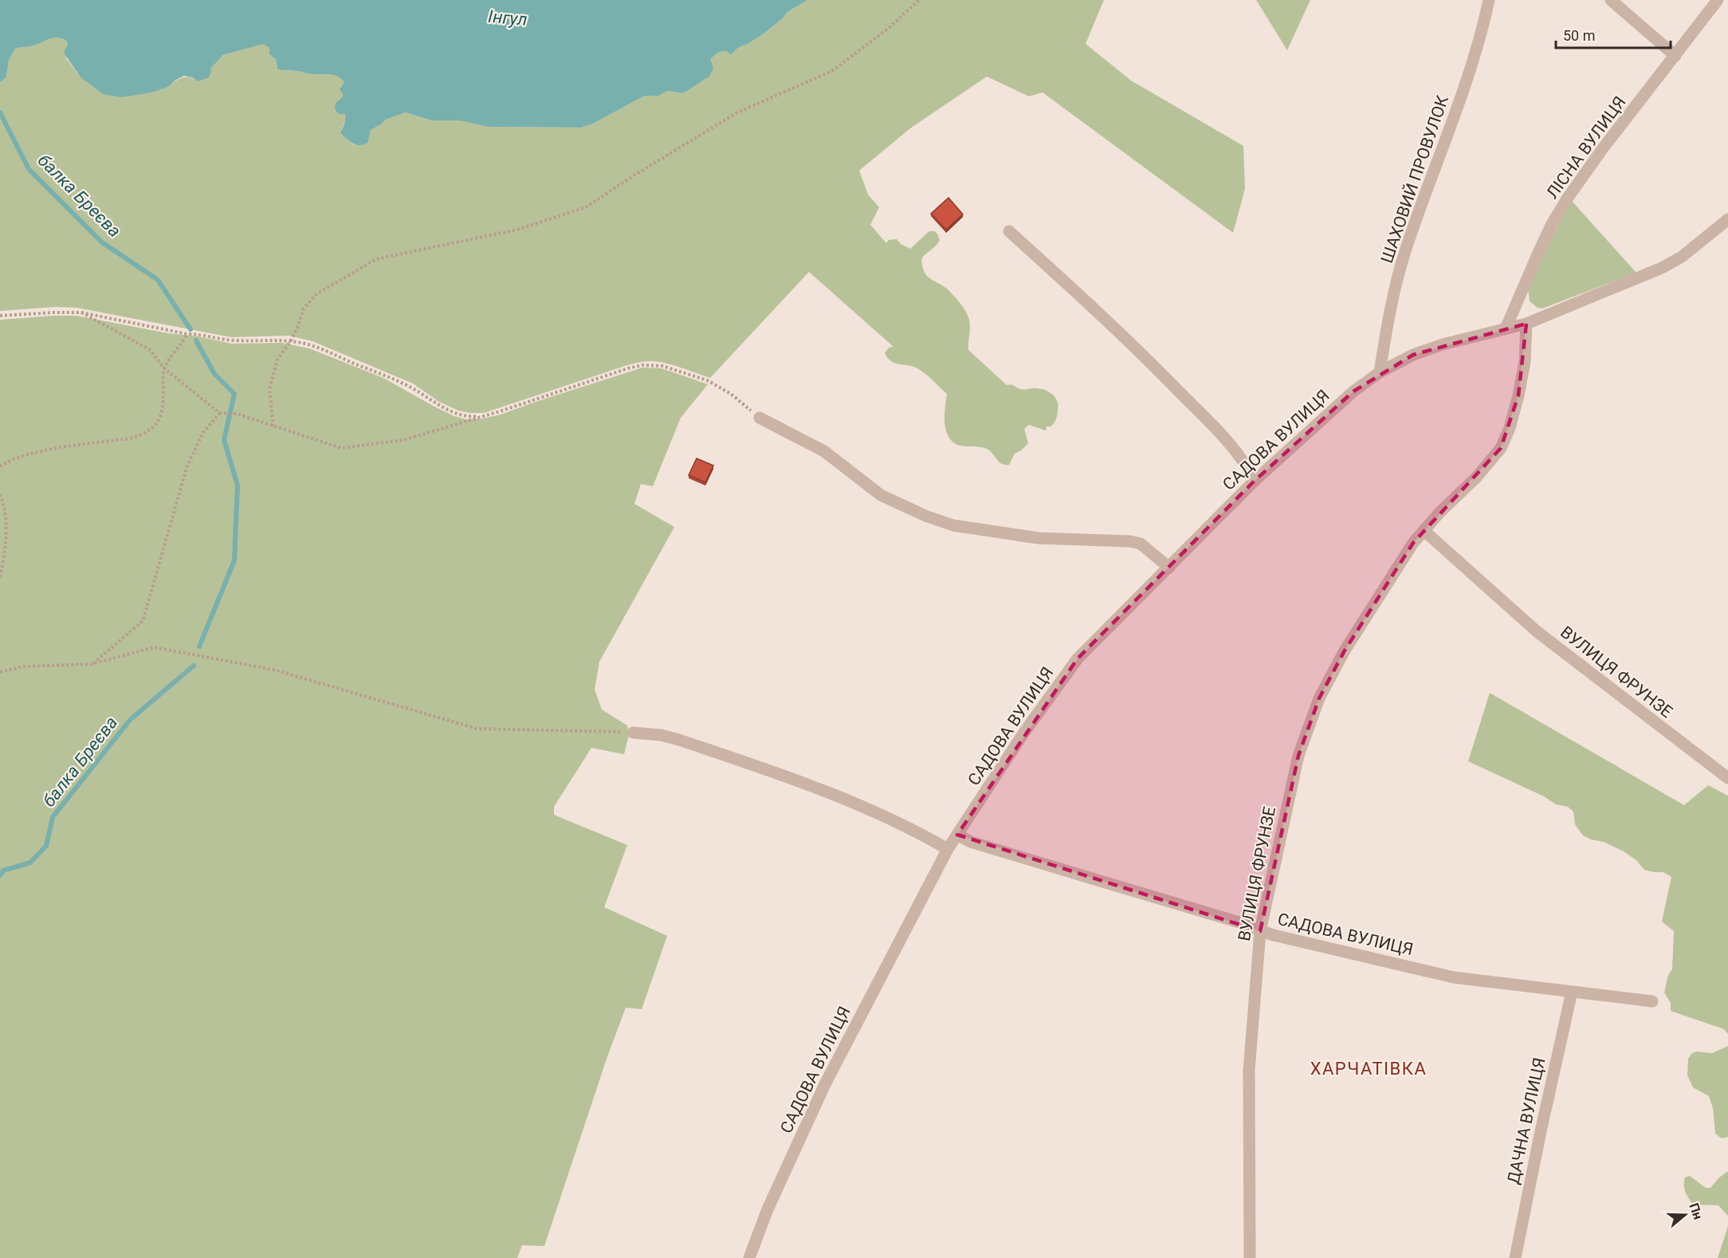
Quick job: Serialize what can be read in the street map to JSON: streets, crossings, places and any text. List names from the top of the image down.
{
  "streets": {
    "street": [
      "ЛІСНА ВУЛИЦЯ",
      "ШАХОВИЙ ПРОВУЛОК",
      "САДОВА ВУЛИЦЯ",
      "ВУЛИЦЯ ФРУНЗЕ",
      "ДАЧНА ВУЛИЦЯ"
    ]
  },
  "crossings": [
    ["ЛІСНА ВУЛИЦЯ", "САДОВА ВУЛИЦЯ"],
    ["ШАХОВИЙ ПРОВУЛОК", "САДОВА ВУЛИЦЯ"],
    ["САДОВА ВУЛИЦЯ", "ВУЛИЦЯ ФРУНЗЕ"],
    ["САДОВА ВУЛИЦЯ", "ДАЧНА ВУЛИЦЯ"]
  ],
  "districts": ["ХАРЧАТІВКА"],
  "water": ["Інгул", "балка Бреєва"],
  "scale_bar": "50 m",
  "north": "right"
}
